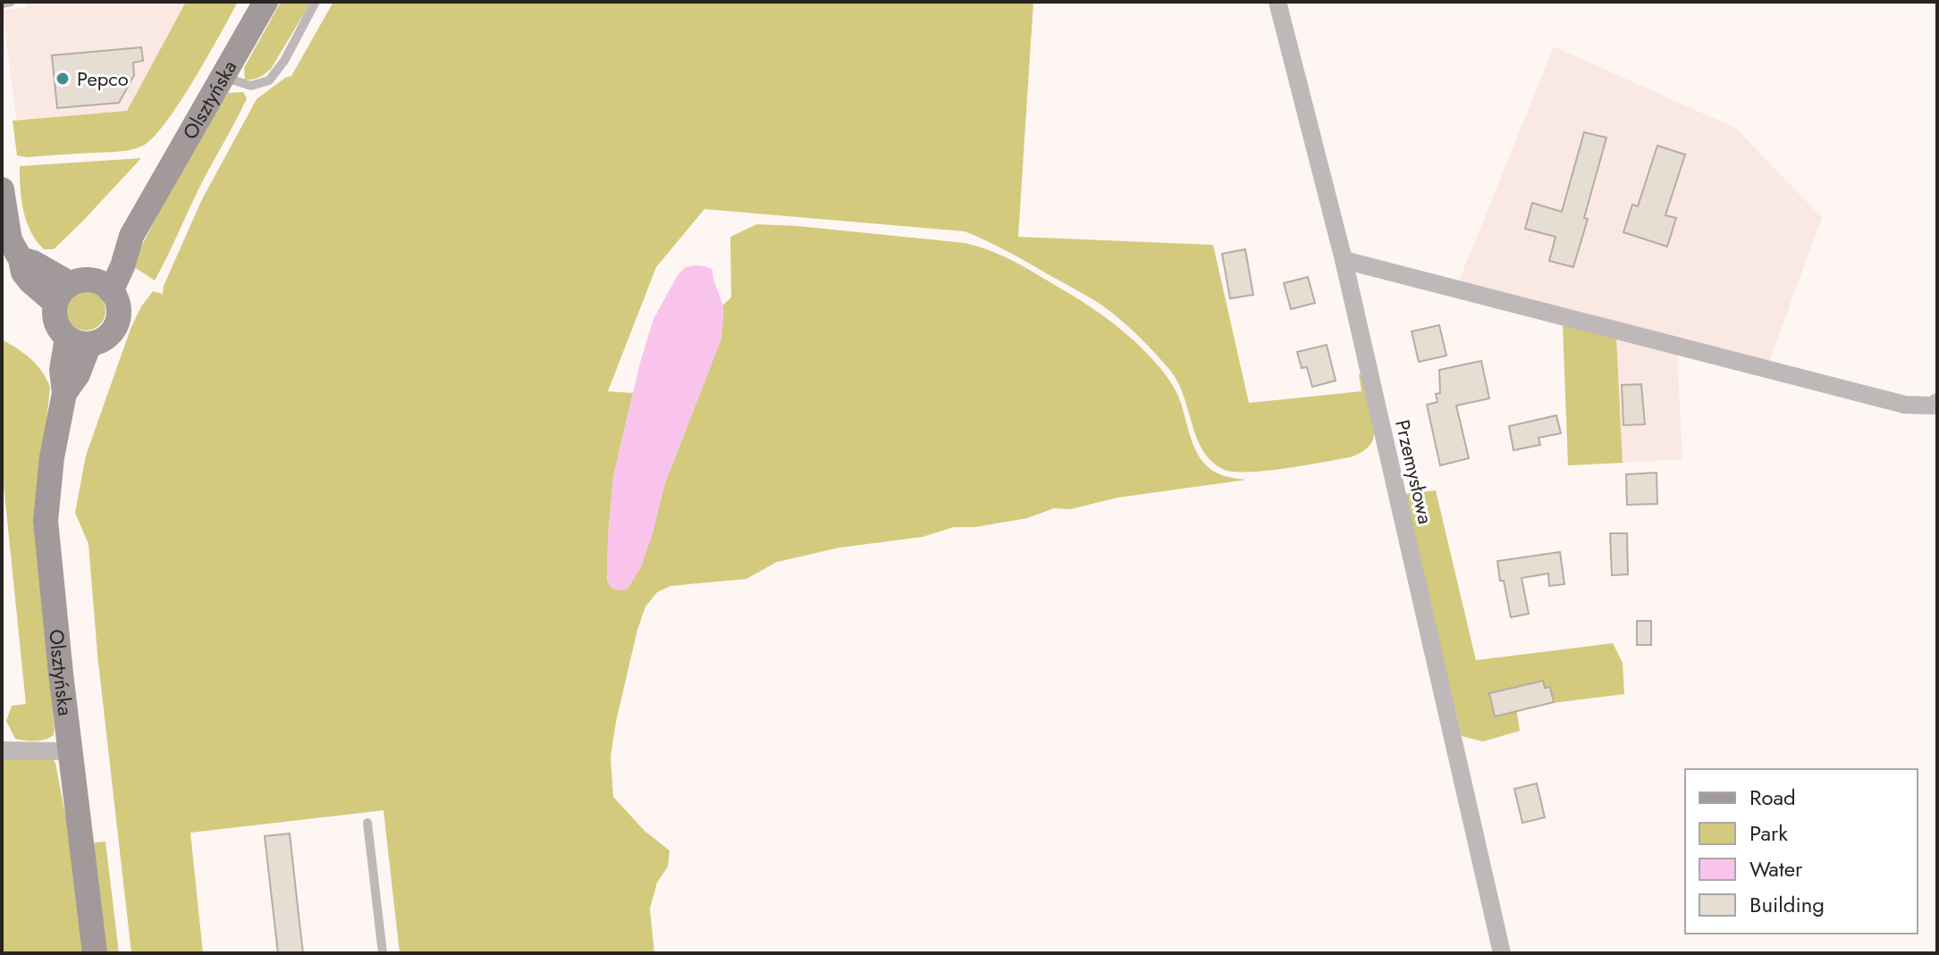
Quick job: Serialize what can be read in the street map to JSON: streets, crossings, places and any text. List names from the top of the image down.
{
  "streets": {
    "main road": ["Olsztyńska"],
    "street": ["Przemysłowa"]
  },
  "places": ["Pepco"],
  "legend": [
    "Road",
    "Park",
    "Water",
    "Building"
  ]
}
